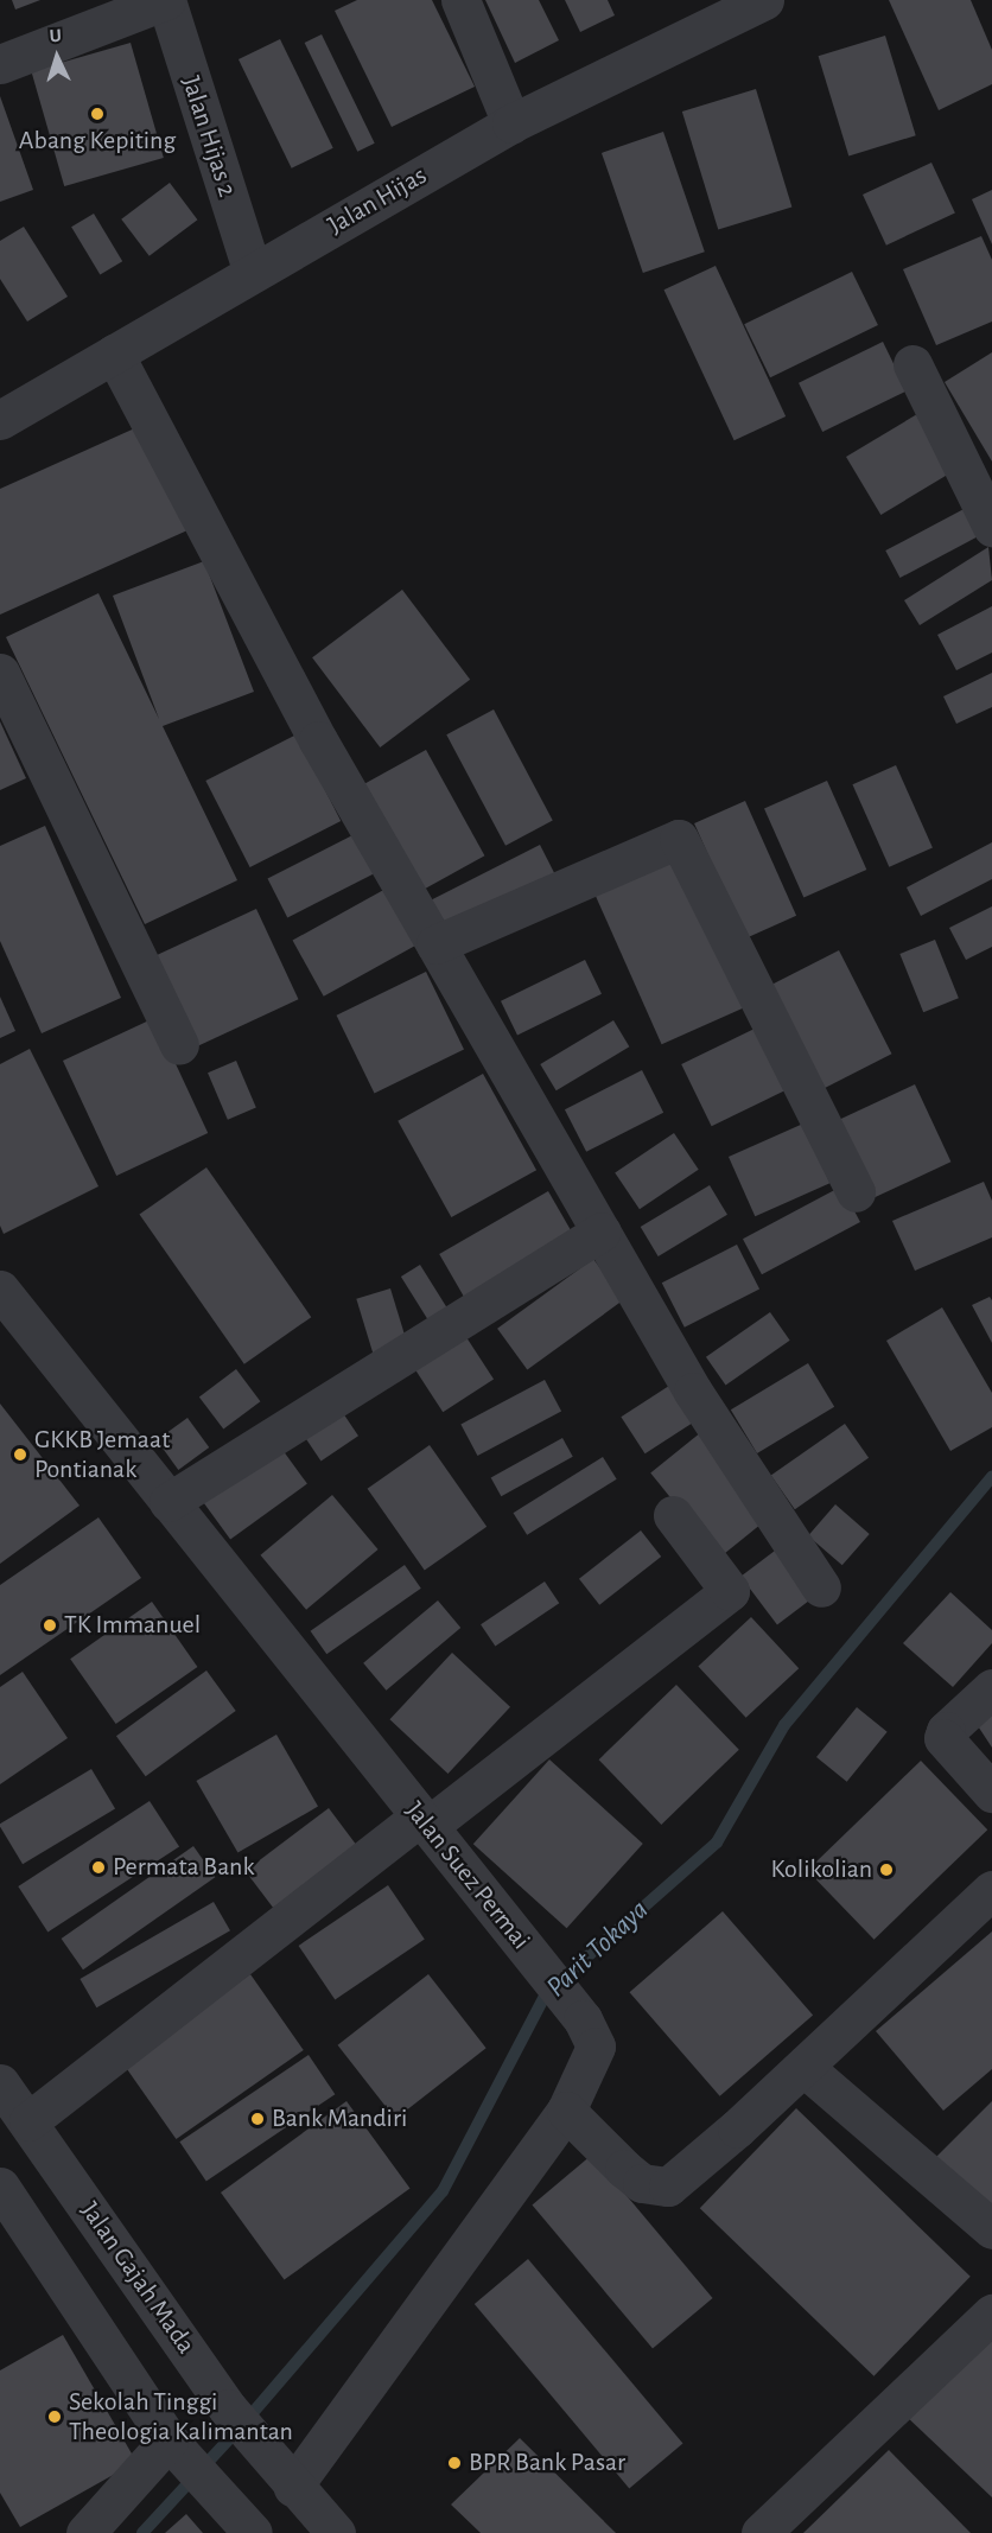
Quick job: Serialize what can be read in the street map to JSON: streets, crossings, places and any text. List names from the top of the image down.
{
  "streets": {
    "street": [
      "Jalan Hijas 2",
      "Jalan Hijas",
      "Jalan Suez Permai",
      "Jalan Gajah Mada"
    ]
  },
  "crossings": [
    ["Jalan Hijas 2", "Jalan Hijas"],
    ["Jalan Suez Permai", "Jalan Gajah Mada"]
  ],
  "water": ["Parit Tokaya"],
  "places": [
    "Abang Kepiting",
    "GKKB Jemaat Pontianak",
    "TK Immanuel",
    "Permata Bank",
    "Kolikolian",
    "Bank Mandiri",
    "Sekolah Tinggi Theologia Kalimantan",
    "BPR Bank Pasar"
  ],
  "north": "top"
}
